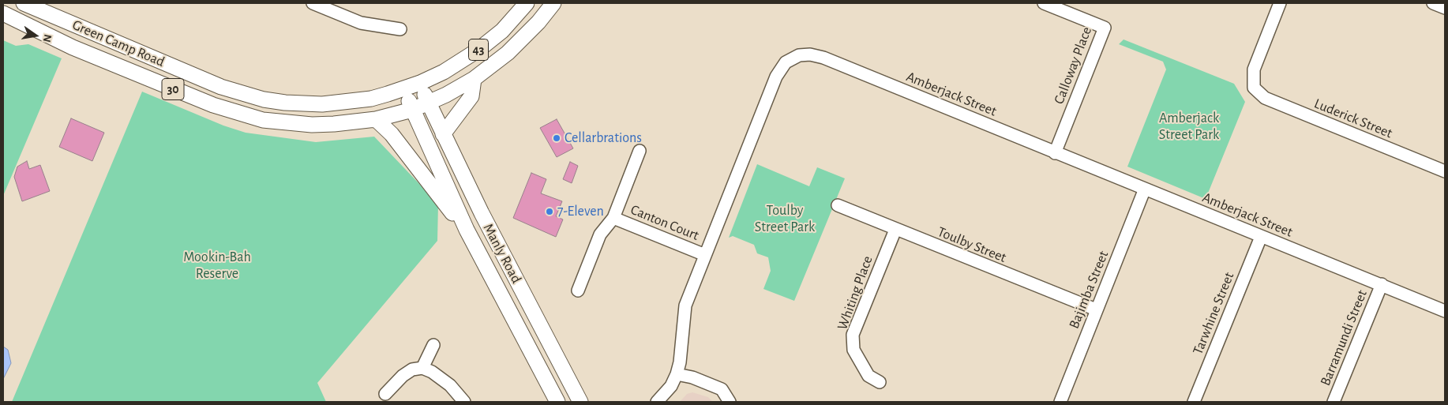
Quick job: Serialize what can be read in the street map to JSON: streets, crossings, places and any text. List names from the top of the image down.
{
  "streets": {
    "main road": [
      "Green Camp Road",
      "43",
      "30",
      "Manly Road"
    ],
    "street": [
      "Calloway Place",
      "Amberjack Street",
      "Luderick Street",
      "Canton Court",
      "Toulby Street",
      "Bajimba Street",
      "Whiting Place",
      "Tarwhine Street",
      "Barramundi Street"
    ]
  },
  "crossings": [
    ["Green Camp Road", "43"],
    ["Green Camp Road", "Manly Road"],
    ["43", "Manly Road"],
    ["Calloway Place", "Amberjack Street"],
    ["Amberjack Street", "Canton Court"],
    ["Amberjack Street", "Bajimba Street"],
    ["Amberjack Street", "Tarwhine Street"],
    ["Amberjack Street", "Barramundi Street"],
    ["Toulby Street", "Bajimba Street"],
    ["Toulby Street", "Whiting Place"]
  ],
  "parks": ["Amberjack Street Park", "Toulby Street Park", "Mookin-Bah Reserve"],
  "places": ["Cellarbrations", "7-Eleven"],
  "north": "right"
}
